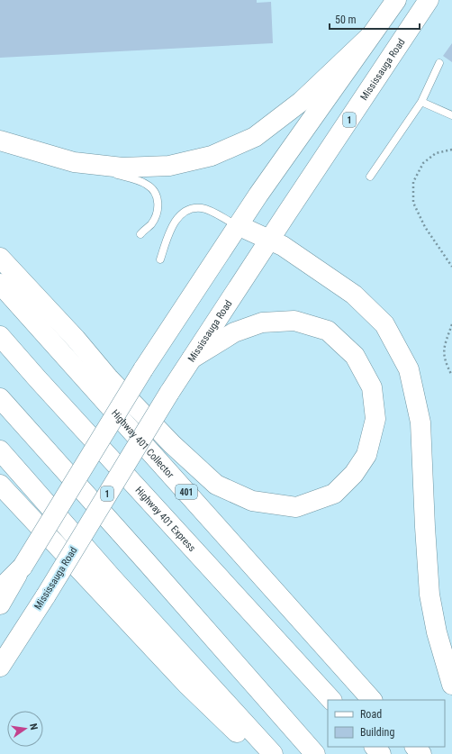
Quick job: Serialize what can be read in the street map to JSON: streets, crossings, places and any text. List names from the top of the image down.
{
  "streets": {
    "main road": [
      "Mississauga Road",
      "1",
      "Highway 401 Collector",
      "401",
      "Highway 401 Express"
    ]
  },
  "legend": ["Road", "Building"],
  "scale_bar": "50 m",
  "north": "right"
}
